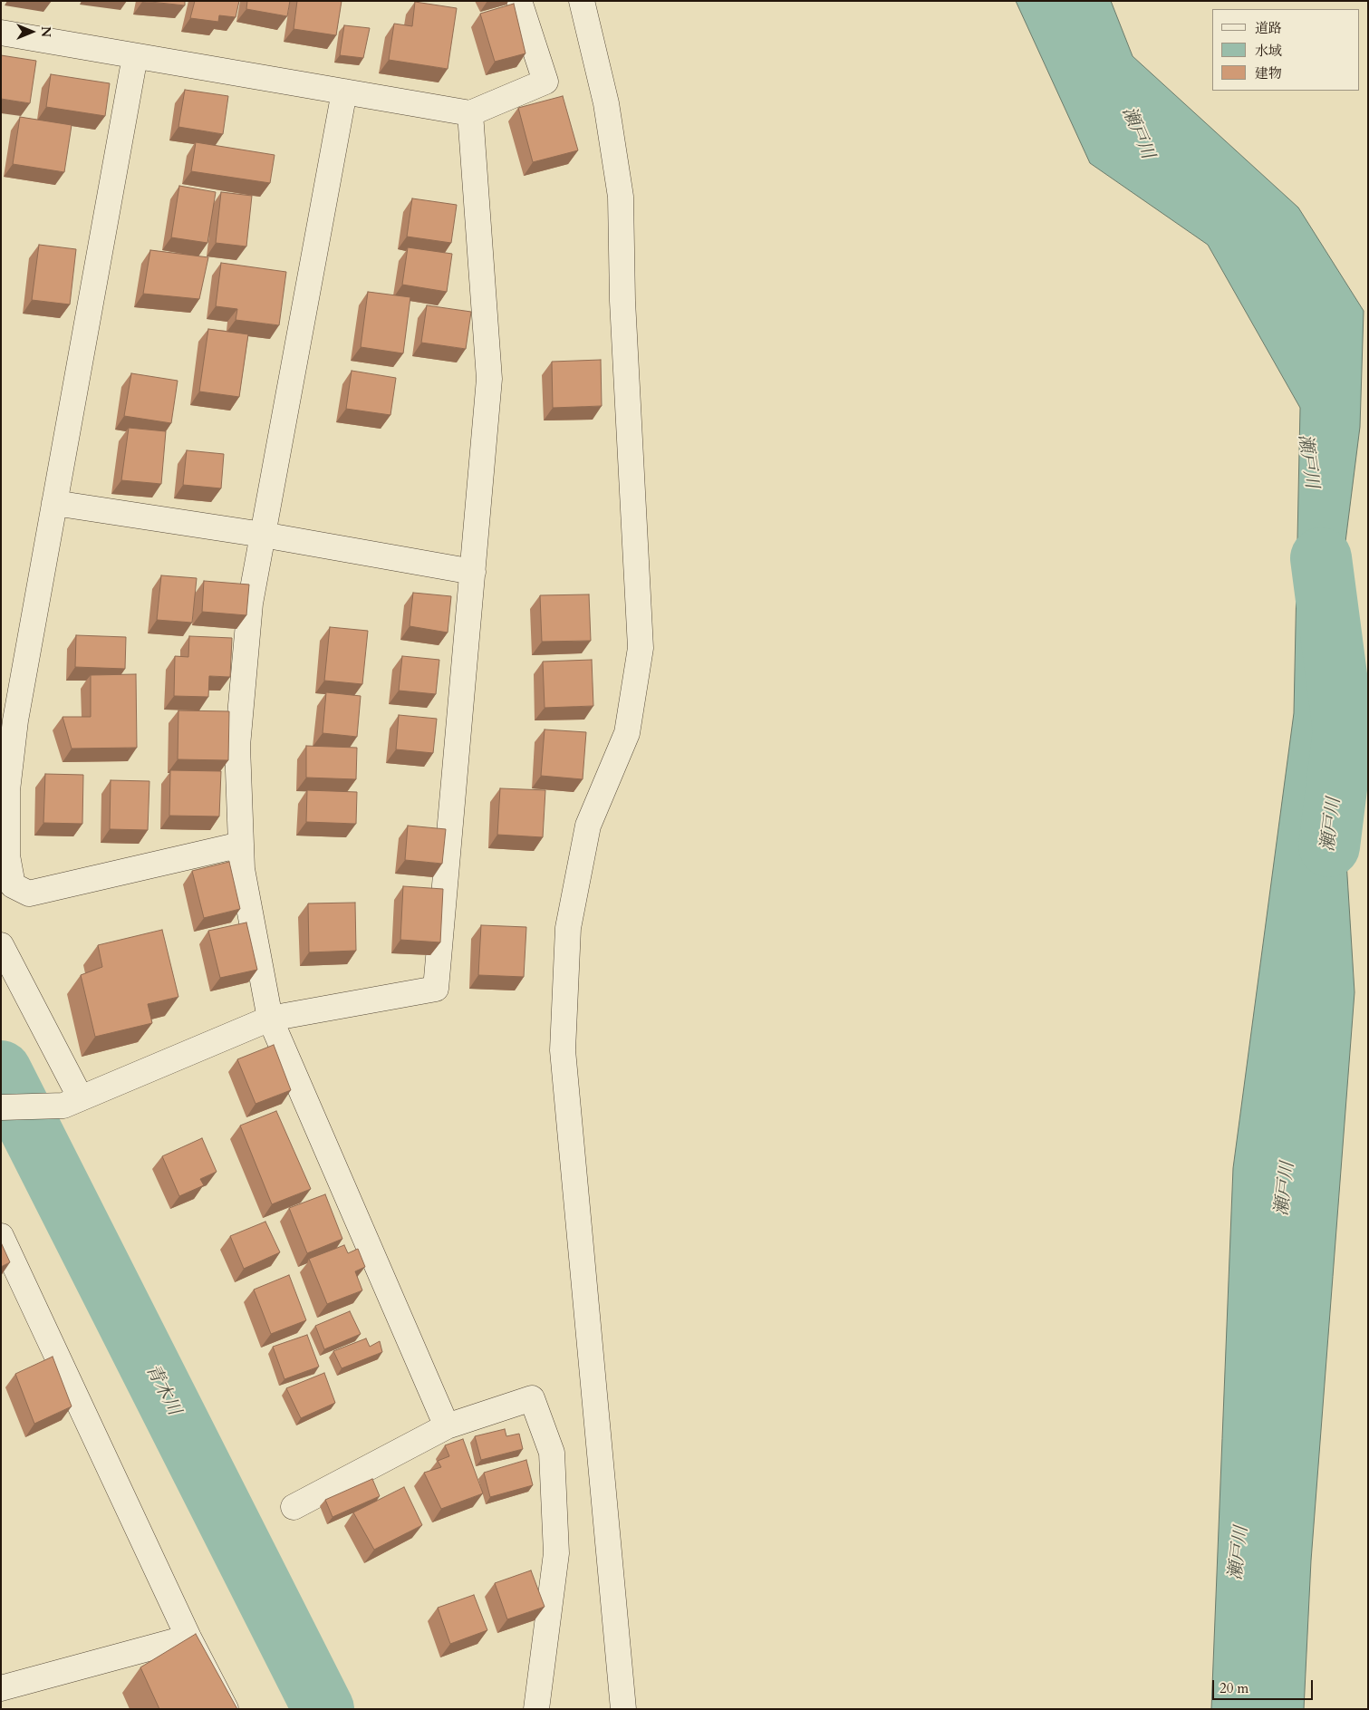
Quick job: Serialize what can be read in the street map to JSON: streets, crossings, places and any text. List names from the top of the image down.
{
  "water": ["瀬戸川", "青木川"],
  "legend": ["道路", "水域", "建物"],
  "scale_bar": "20 m",
  "north": "right"
}
